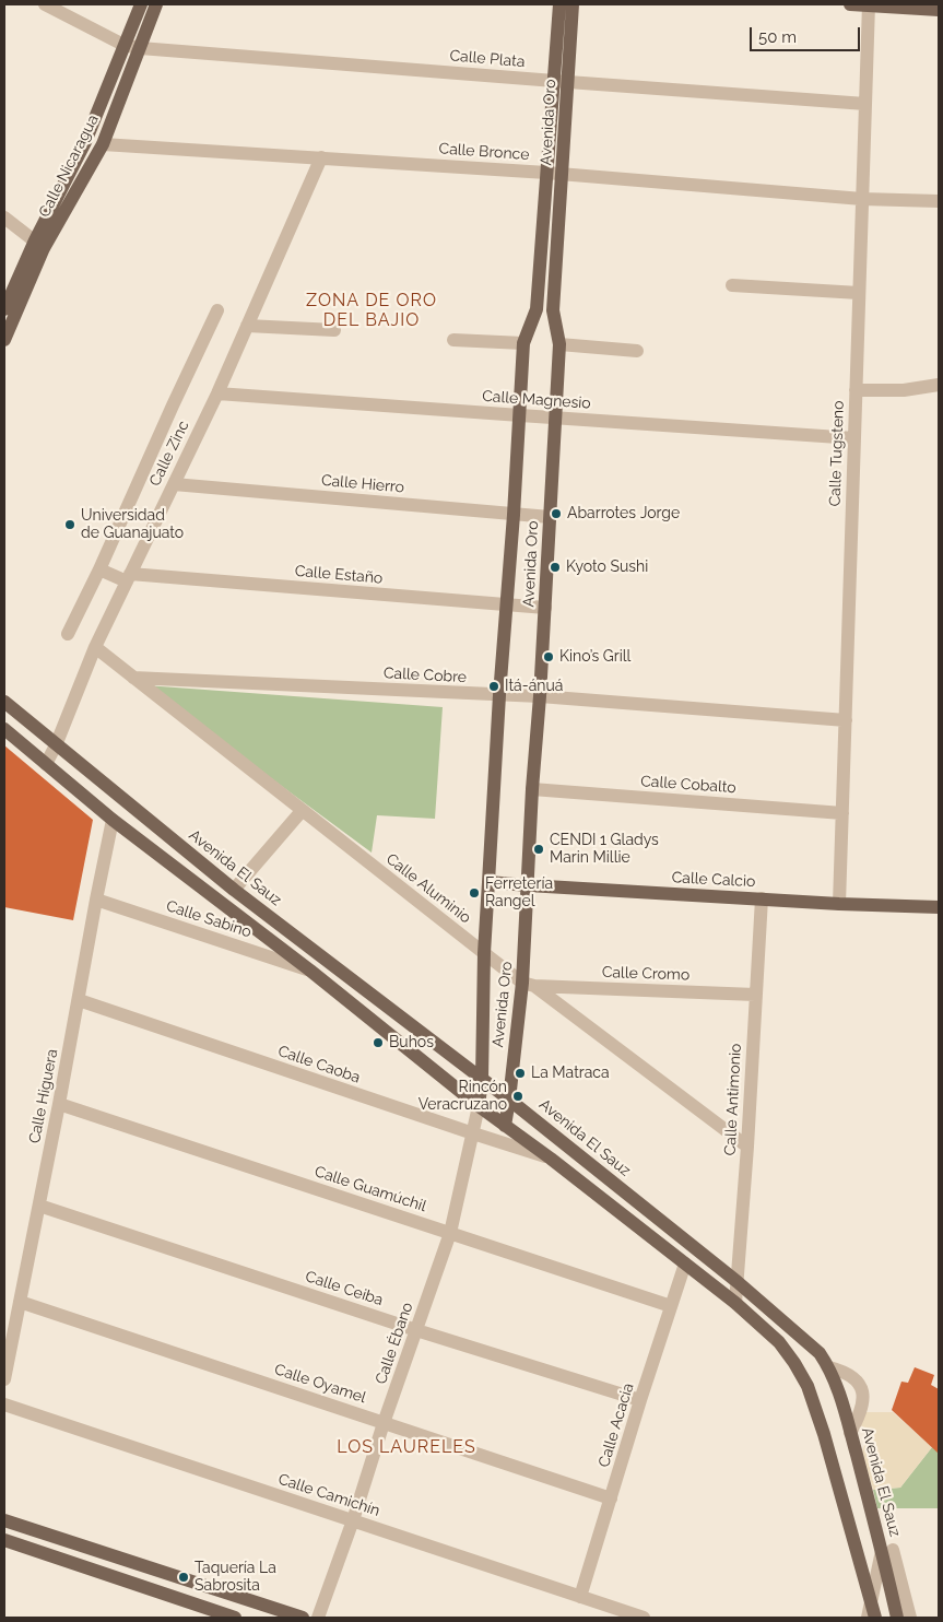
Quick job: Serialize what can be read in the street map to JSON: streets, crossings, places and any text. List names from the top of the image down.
{
  "streets": {
    "main road": [
      "Avenida Oro",
      "Calle Nicaragua",
      "Avenida El Sauz",
      "Calle Calcio"
    ],
    "street": [
      "Calle Plata",
      "Calle Bronce",
      "Calle Magnesio",
      "Calle Zinc",
      "Calle Tugsteno",
      "Calle Hierro",
      "Calle Estaño",
      "Calle Cobre",
      "Calle Cobalto",
      "Calle Aluminio",
      "Calle Sabino",
      "Calle Cromo",
      "Calle Caoba",
      "Calle Higuera",
      "Calle Antimonio",
      "Calle Guamúchil",
      "Calle Ceiba",
      "Calle Ébano",
      "Calle Oyamel",
      "Calle Acacia",
      "Calle Camichín"
    ]
  },
  "crossings": [
    ["Calle Plata", "Avenida Oro"],
    ["Calle Plata", "Calle Nicaragua"],
    ["Calle Plata", "Calle Tugsteno"],
    ["Avenida Oro", "Calle Bronce"],
    ["Avenida Oro", "Calle Magnesio"],
    ["Avenida Oro", "Calle Hierro"],
    ["Avenida Oro", "Calle Estaño"],
    ["Avenida Oro", "Calle Cobre"],
    ["Avenida Oro", "Calle Cobalto"],
    ["Avenida Oro", "Avenida El Sauz"],
    ["Avenida Oro", "Calle Calcio"],
    ["Avenida Oro", "Calle Aluminio"],
    ["Avenida Oro", "Calle Cromo"],
    ["Avenida Oro", "Calle Ébano"],
    ["Calle Bronce", "Calle Nicaragua"],
    ["Calle Bronce", "Calle Zinc"],
    ["Calle Bronce", "Calle Tugsteno"],
    ["Calle Magnesio", "Calle Zinc"],
    ["Calle Magnesio", "Calle Tugsteno"],
    ["Calle Zinc", "Calle Hierro"],
    ["Calle Zinc", "Calle Estaño"],
    ["Calle Zinc", "Avenida El Sauz"],
    ["Calle Zinc", "Calle Aluminio"],
    ["Calle Tugsteno", "Calle Cobre"],
    ["Calle Tugsteno", "Calle Cobalto"],
    ["Calle Tugsteno", "Calle Calcio"],
    ["Calle Cobre", "Calle Aluminio"],
    ["Avenida El Sauz", "Calle Antimonio"],
    ["Calle Calcio", "Calle Antimonio"],
    ["Calle Aluminio", "Calle Cromo"],
    ["Calle Aluminio", "Calle Antimonio"],
    ["Calle Sabino", "Calle Higuera"],
    ["Calle Cromo", "Calle Antimonio"],
    ["Calle Caoba", "Calle Higuera"],
    ["Calle Caoba", "Calle Ébano"],
    ["Calle Higuera", "Calle Guamúchil"],
    ["Calle Higuera", "Calle Ceiba"],
    ["Calle Higuera", "Calle Oyamel"],
    ["Calle Guamúchil", "Calle Ébano"],
    ["Calle Guamúchil", "Calle Acacia"],
    ["Calle Ceiba", "Calle Ébano"],
    ["Calle Ceiba", "Calle Acacia"],
    ["Calle Ébano", "Calle Oyamel"],
    ["Calle Ébano", "Calle Camichín"],
    ["Calle Oyamel", "Calle Acacia"],
    ["Calle Acacia", "Calle Camichín"]
  ],
  "districts": ["ZONA DE ORO DEL BAJIO", "LOS LAURELES"],
  "places": [
    "Abarrotes Jorge",
    "Universidad de Guanajuato",
    "Kyoto Sushi",
    "Kino’s Grill",
    "Itá-ánuá",
    "CENDI 1 Gladys Marin Millie",
    "Ferretería Rangel",
    "Buhos",
    "La Matraca",
    "Rincón Veracruzano",
    "Taquería La Sabrosita"
  ],
  "scale_bar": "50 m"
}
